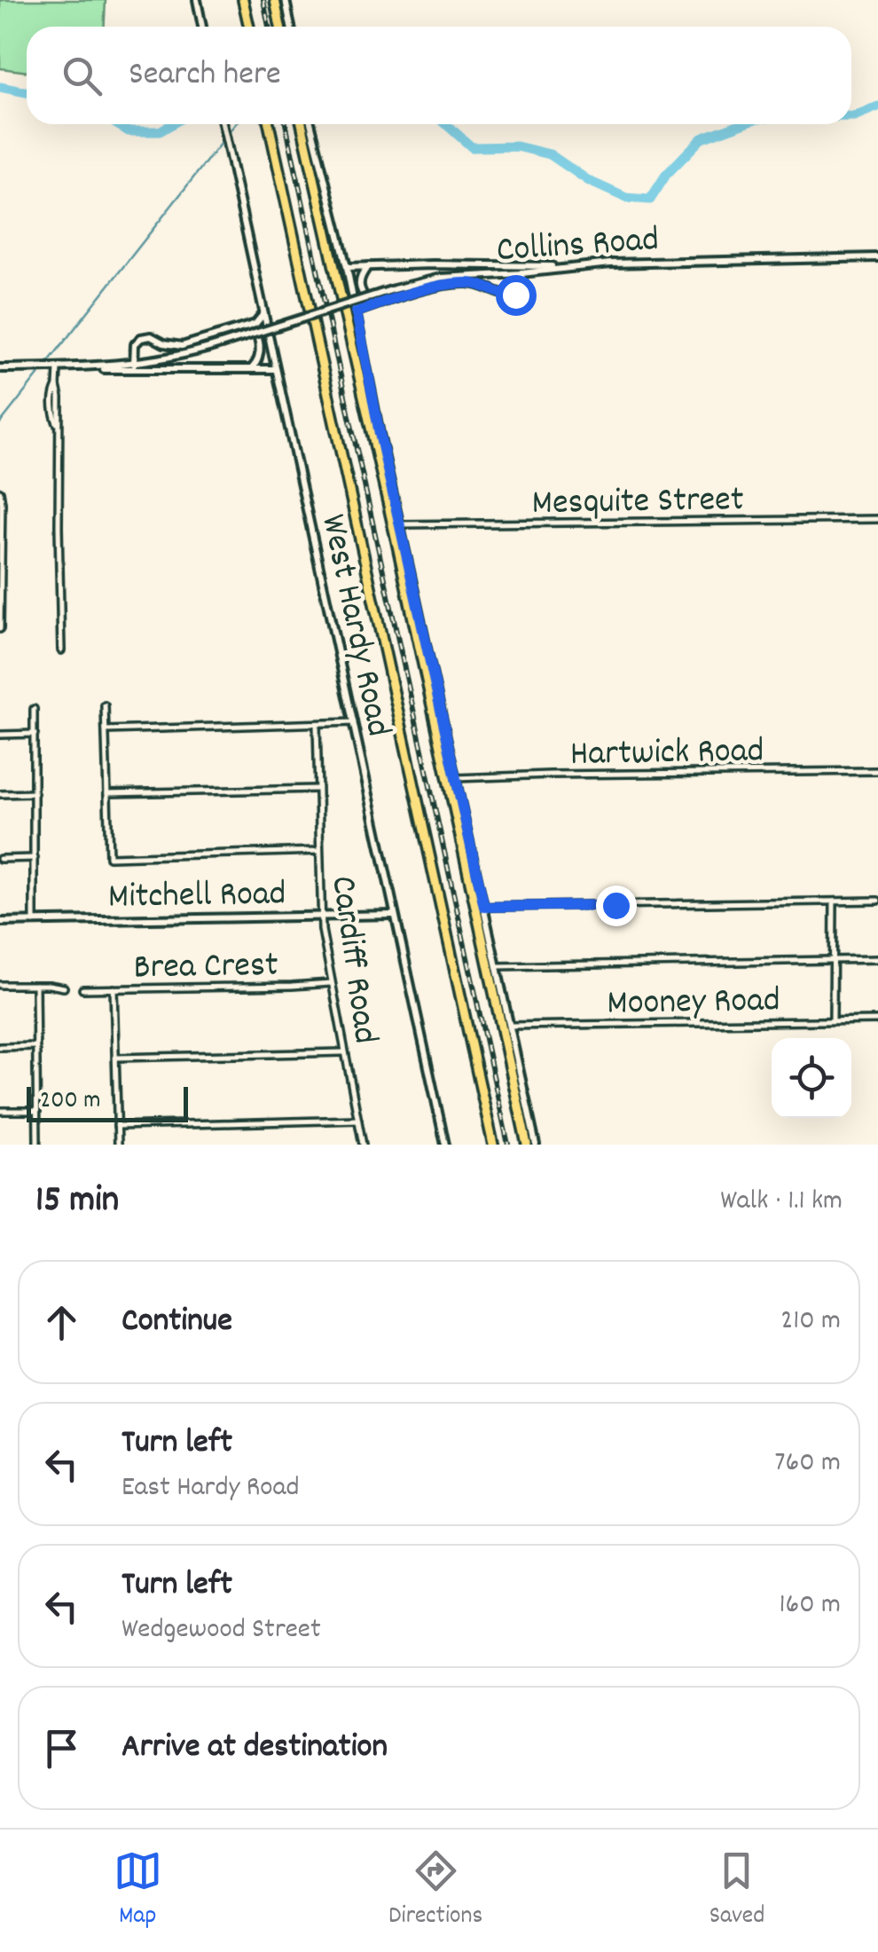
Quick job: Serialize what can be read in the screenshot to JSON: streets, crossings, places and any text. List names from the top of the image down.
{
  "streets": {
    "main road": ["Collins Road", "West Hardy Road", "Mitchell Road"],
    "street": [
      "Mesquite Street",
      "Hartwick Road",
      "Cardiff Road",
      "Brea Crest",
      "Mooney Road"
    ]
  },
  "crossings": [
    ["West Hardy Road", "Mitchell Road"],
    ["Mitchell Road", "Cardiff Road"],
    ["Cardiff Road", "Brea Crest"]
  ],
  "scale_bar": "200 m",
  "page": {
    "search": "Search here",
    "scale": "200 m",
    "heading": ["15 min", "Walk · 1.1 km"],
    "list": [
      ["Continue", "210 m"],
      ["Turn left", "East Hardy Road", "760 m"],
      ["Turn left", "Wedgewood Street", "160 m"],
      "Arrive at destination"
    ],
    "nav": ["Map", "Directions", "Saved"]
  }
}
